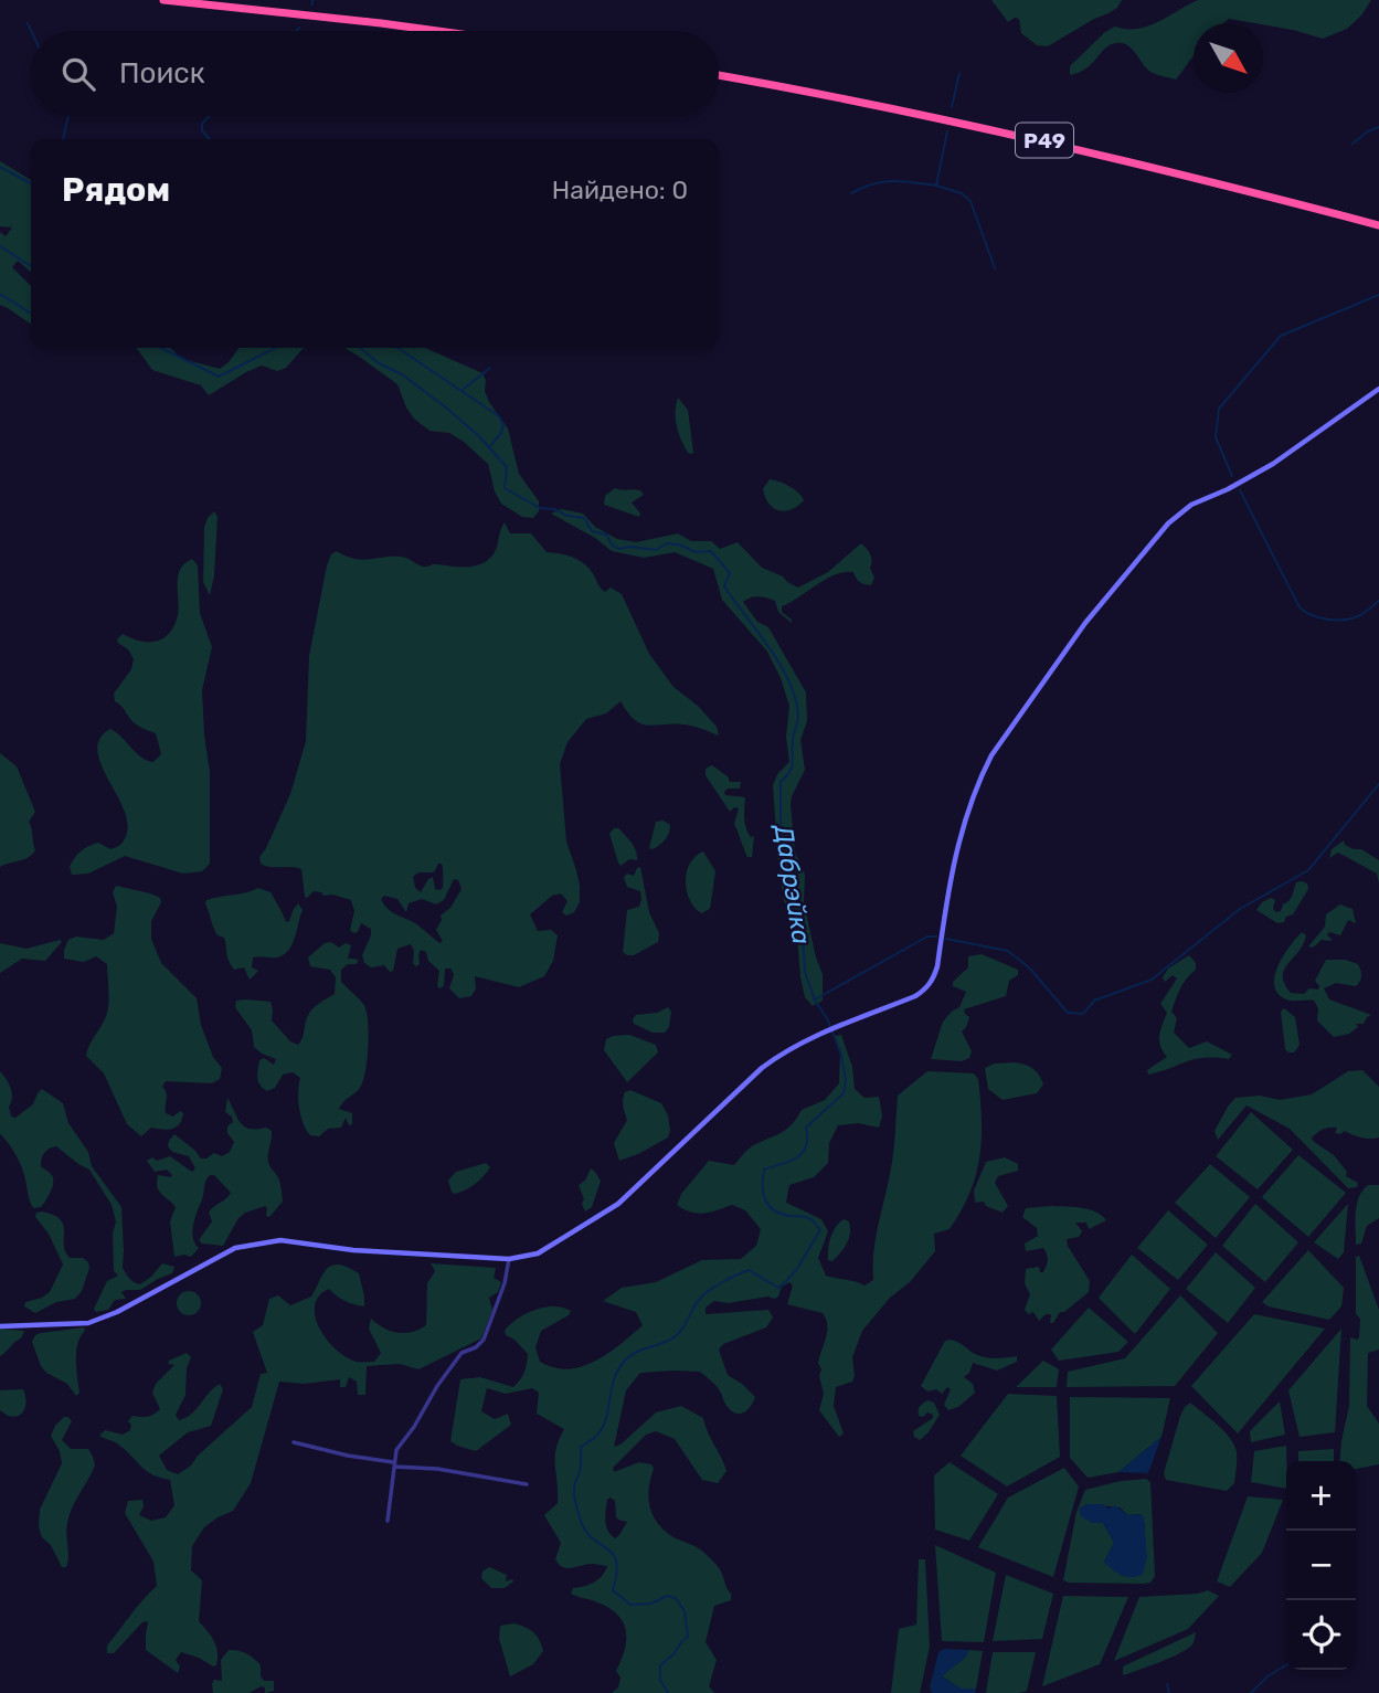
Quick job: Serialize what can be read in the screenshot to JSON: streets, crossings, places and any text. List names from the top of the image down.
{
  "streets": {
    "highway": ["Р49"]
  },
  "water": ["Дабрэйка"],
  "north": "bottom right",
  "page": {
    "search": "Поиск",
    "heading": ["Рядом", "Найдено: 0"],
    "map_buttons": ["+", "−"]
  }
}
